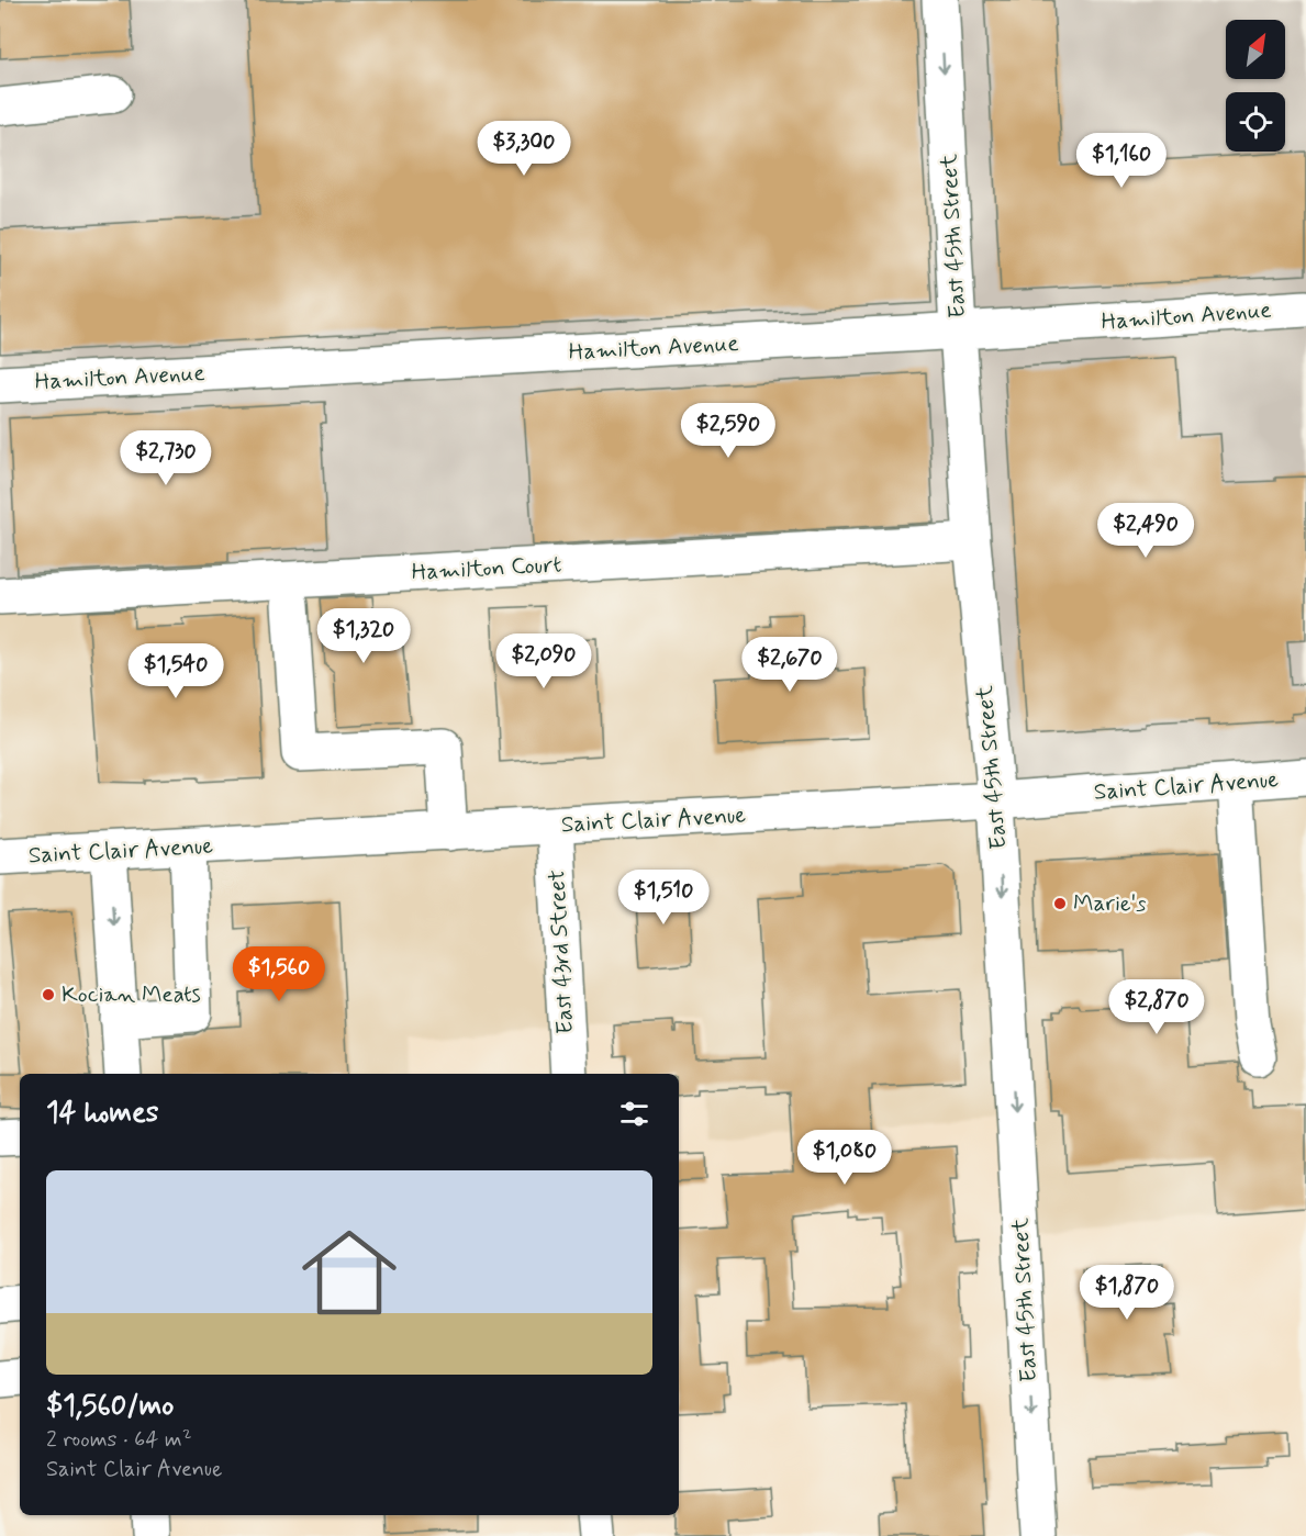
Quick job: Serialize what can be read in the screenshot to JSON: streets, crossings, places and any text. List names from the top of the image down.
{
  "streets": {
    "street": [
      "East 45th Street",
      "Hamilton Avenue",
      "Hamilton Court",
      "Saint Clair Avenue",
      "East 43rd Street"
    ]
  },
  "crossings": [
    ["East 45th Street", "Hamilton Avenue"],
    ["East 45th Street", "Hamilton Court"],
    ["East 45th Street", "Saint Clair Avenue"],
    ["Saint Clair Avenue", "East 43rd Street"]
  ],
  "one_way": ["East 45th Street"],
  "places": ["Marie's", "Kocian Meats"],
  "north": "top right",
  "page": {
    "price": [
      "$3,300",
      "$1,160",
      "$2,590",
      "$2,730",
      "$2,490",
      "$1,320",
      "$2,090",
      "$2,670",
      "$1,540",
      "$1,510",
      "$1,560",
      "$2,870",
      "$1,080",
      "$1,870"
    ],
    "heading": "14 homes",
    "list": [
      {
        "name": "$1,560/mo",
        "note": "2 rooms · 64 m² · Saint Clair Avenue"
      }
    ]
  }
}
